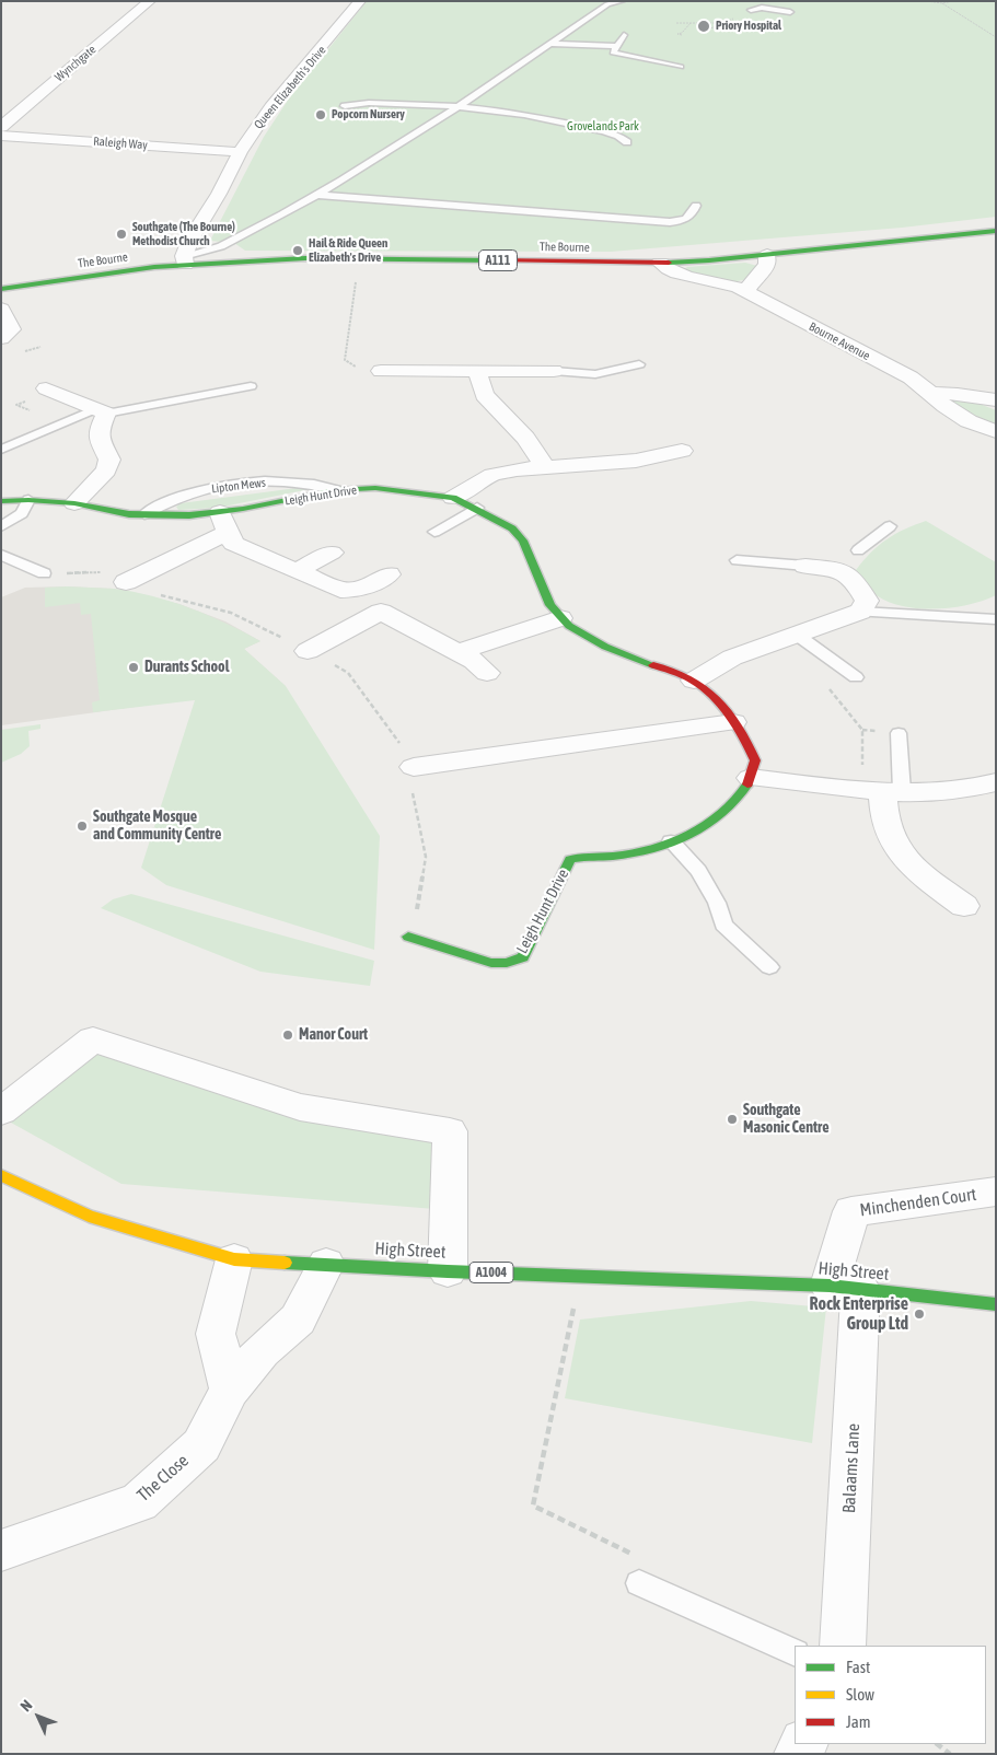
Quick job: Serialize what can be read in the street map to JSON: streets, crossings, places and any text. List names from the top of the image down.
{
  "streets": {
    "main road": [
      "The Bourne",
      "A111",
      "Leigh Hunt Drive",
      "High Street",
      "A1004"
    ],
    "street": [
      "Wynchgate",
      "Queen Elizabeth's Drive",
      "Raleigh Way",
      "Bourne Avenue",
      "Minchenden Court",
      "Balaams Lane",
      "The Close"
    ],
    "lane": ["Lipton Mews"]
  },
  "crossings": [
    ["Queen Elizabeth's Drive", "Raleigh Way"],
    ["Queen Elizabeth's Drive", "The Bourne"],
    ["The Bourne", "Bourne Avenue"],
    ["Lipton Mews", "Leigh Hunt Drive"],
    ["Minchenden Court", "High Street"],
    ["Minchenden Court", "Balaams Lane"],
    ["High Street", "Balaams Lane"],
    ["High Street", "The Close"]
  ],
  "parks": ["Grovelands Park"],
  "places": [
    "Priory Hospital",
    "Popcorn Nursery",
    "Southgate (The Bourne) Methodist Church",
    "Hail & Ride Queen Elizabeth's Drive",
    "Durants School",
    "Southgate Mosque and Community Centre",
    "Manor Court",
    "Southgate Masonic Centre",
    "Rock Enterprise Group Ltd"
  ],
  "legend": ["Fast", "Slow", "Jam"],
  "north": "top left"
}
